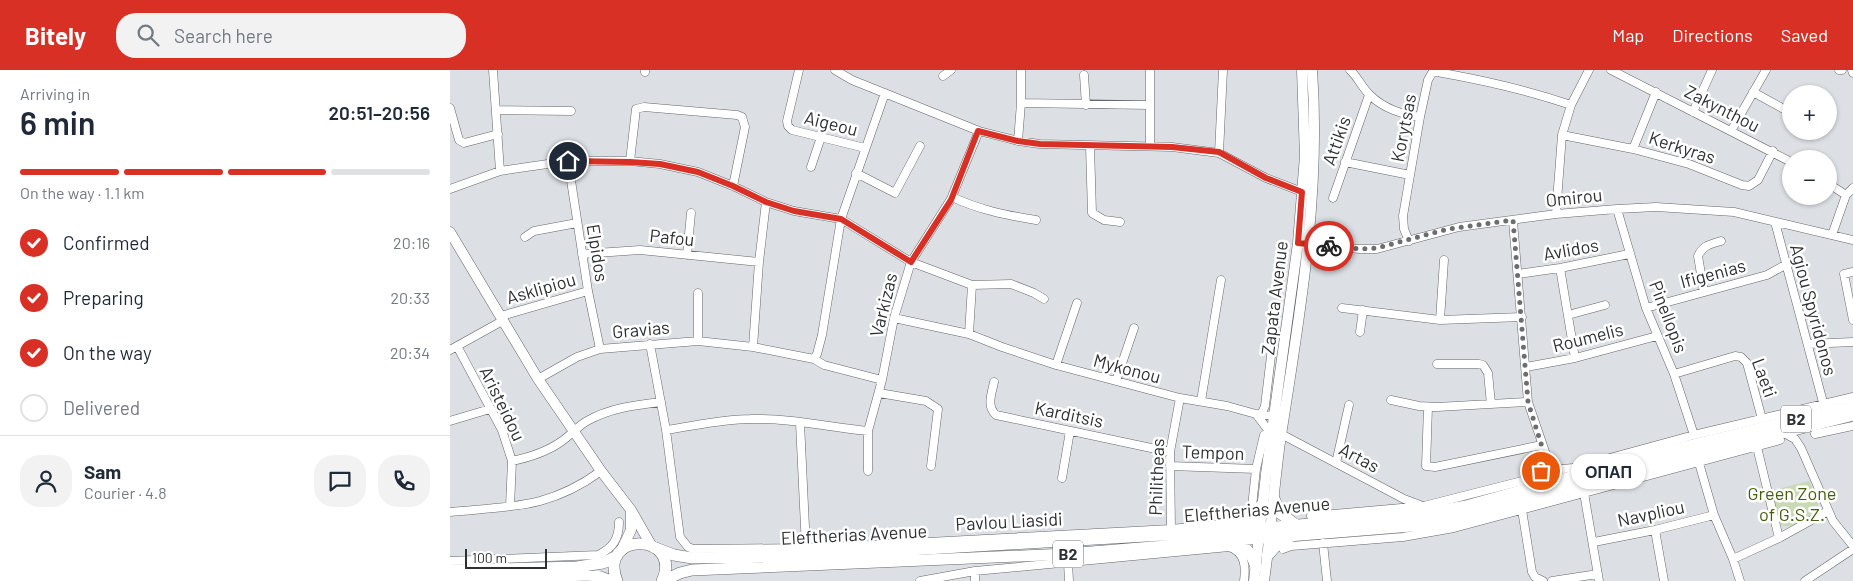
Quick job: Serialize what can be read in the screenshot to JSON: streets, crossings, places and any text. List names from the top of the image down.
{
  "streets": {
    "highway": ["B2", "Eleftherias Avenue"],
    "main road": ["Zapata Avenue"],
    "street": [
      "Zakynthou",
      "Aigeou",
      "Korytsas",
      "Attikis",
      "Kerkyras",
      "Omirou",
      "Pafou",
      "Avlidos",
      "Elpidos",
      "Ifigenias",
      "Asklipiou",
      "Varkizas",
      "Agiou Spyridonos",
      "Pinellopis",
      "Gravias",
      "Roumelis",
      "Mykonou",
      "Laeti",
      "Aristeidou",
      "Karditsis",
      "Tempon",
      "Artas",
      "Philitheas",
      "Navpliou",
      "Pavlou Liasidi"
    ]
  },
  "crossings": [
    ["Zakynthou", "Kerkyras"],
    ["Korytsas", "Omirou"],
    ["Omirou", "Zapata Avenue"],
    ["Omirou", "Agiou Spyridonos"],
    ["Omirou", "Pinellopis"],
    ["Pafou", "Elpidos"],
    ["Avlidos", "Pinellopis"],
    ["Elpidos", "Asklipiou"],
    ["Elpidos", "Gravias"],
    ["Ifigenias", "Agiou Spyridonos"],
    ["Ifigenias", "Pinellopis"],
    ["Asklipiou", "Aristeidou"],
    ["Zapata Avenue", "Mykonou"],
    ["Zapata Avenue", "Artas"],
    ["Zapata Avenue", "Eleftherias Avenue"],
    ["Zapata Avenue", "Pavlou Liasidi"],
    ["Varkizas", "Gravias"],
    ["Varkizas", "Mykonou"],
    ["Pinellopis", "Roumelis"],
    ["Pinellopis", "Laeti"],
    ["Mykonou", "Philitheas"],
    ["Karditsis", "Philitheas"],
    ["B2", "Eleftherias Avenue"],
    ["Tempon", "Philitheas"],
    ["Tempon", "Pavlou Liasidi"],
    ["Artas", "Pavlou Liasidi"],
    ["Philitheas", "Pavlou Liasidi"],
    ["Eleftherias Avenue", "Pavlou Liasidi"]
  ],
  "parks": ["Green Zone of G.S.Z."],
  "places": ["ΟΠΑΠ"],
  "scale_bar": "100 m",
  "page": {
    "header": "Bitely",
    "search": "Search here",
    "nav": ["Map", "Directions", "Saved"],
    "heading": ["6 min", "Arriving in", "20:51–20:56"],
    "panel": ["Sam", "Courier · 4.8"],
    "map_buttons": ["+", "−"],
    "bar": "On the way · 1.1 km",
    "list": [
      ["Confirmed", "20:16"],
      ["Preparing", "20:33"],
      ["On the way", "20:34"],
      "Delivered"
    ],
    "bubble": "ΟΠΑΠ",
    "scale": "100 m"
  }
}
